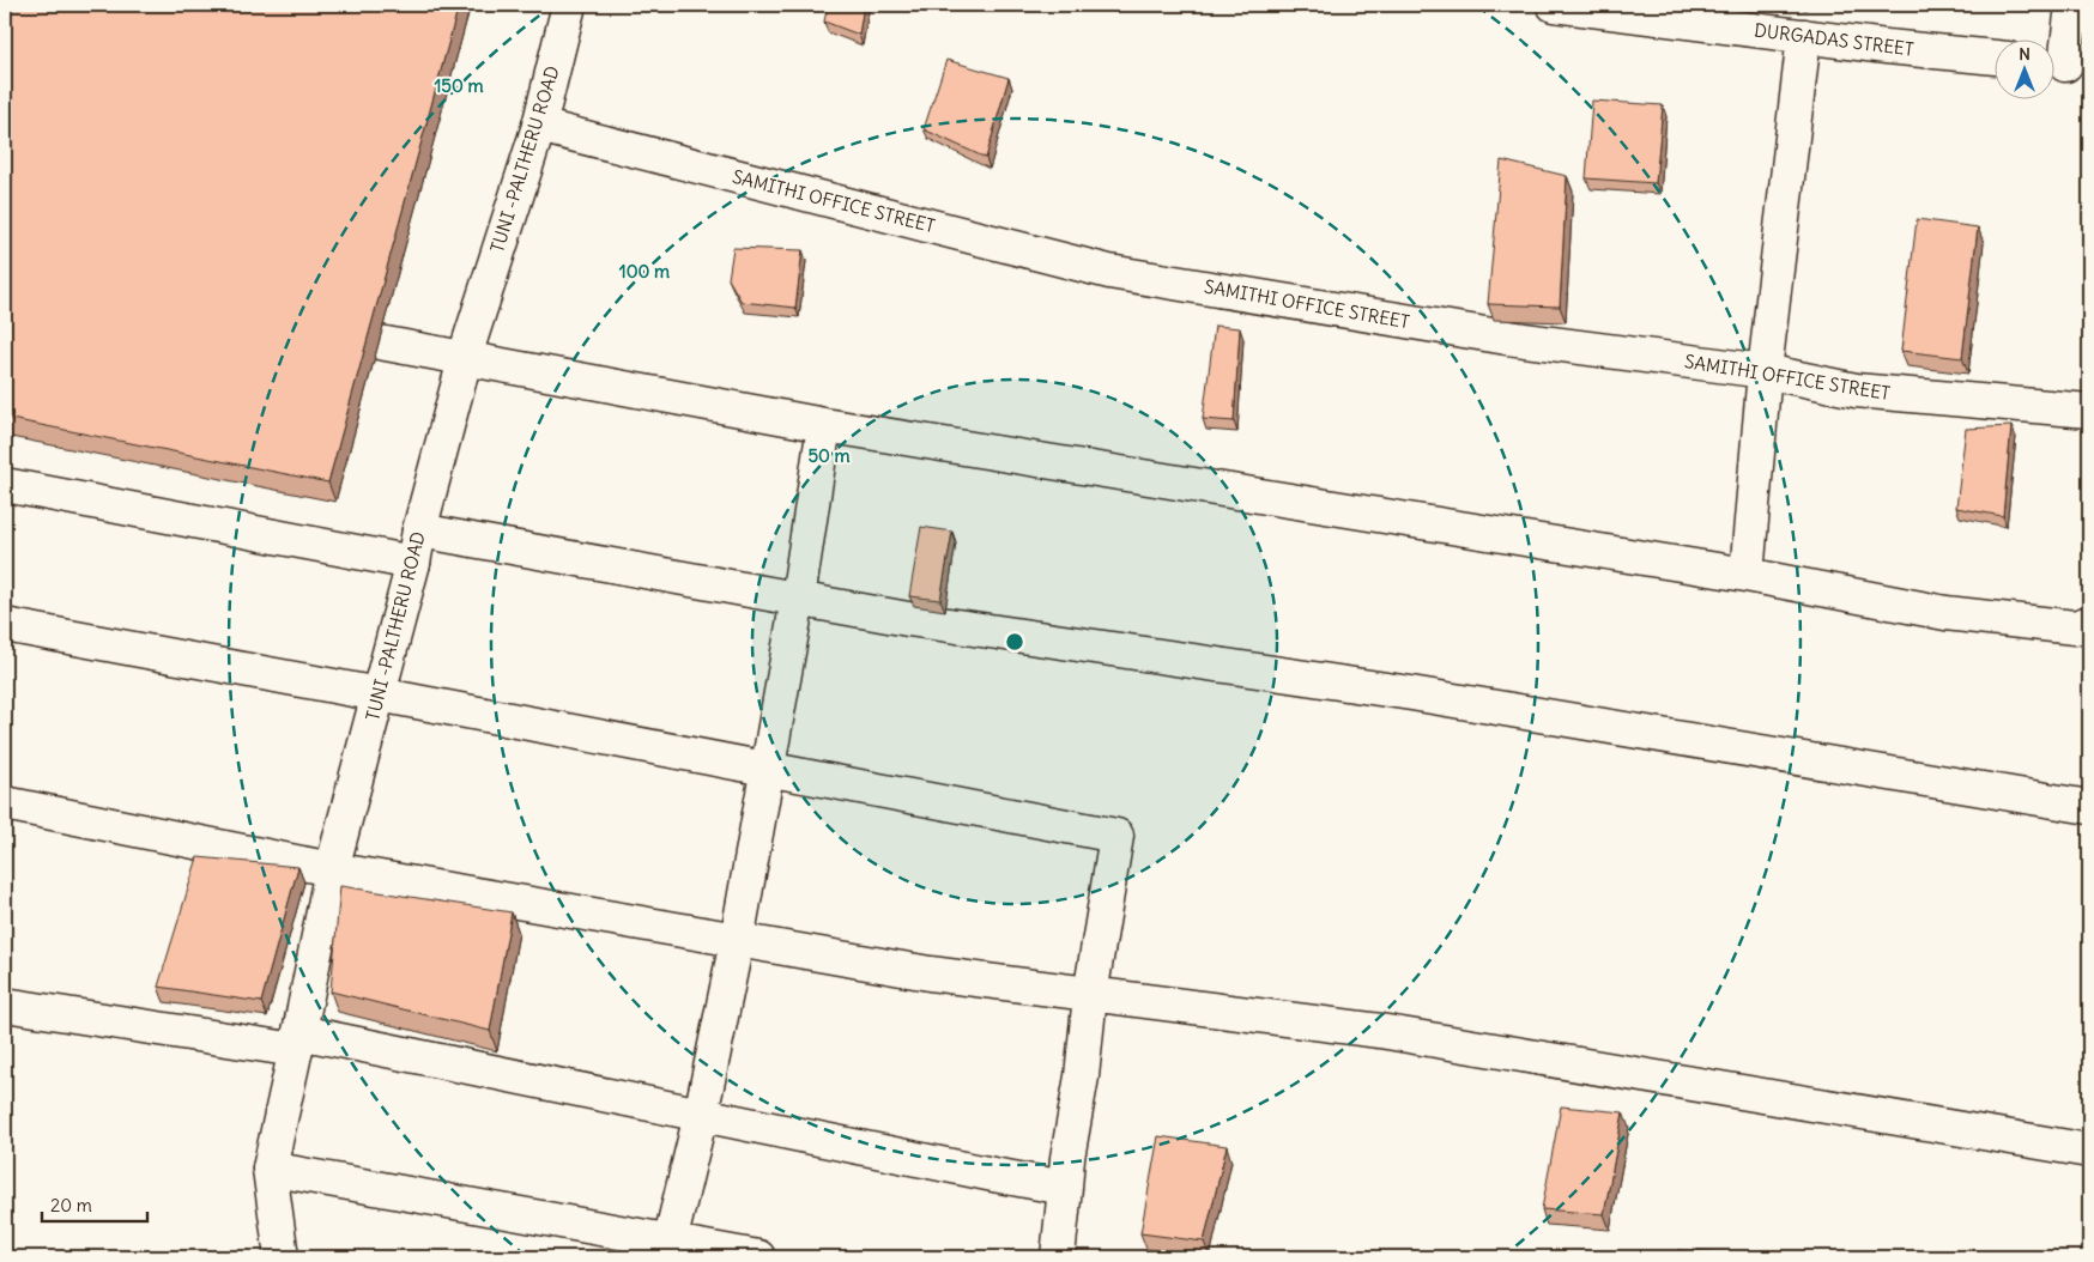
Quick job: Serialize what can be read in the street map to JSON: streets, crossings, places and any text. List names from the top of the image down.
{
  "streets": {
    "street": ["DURGADAS STREET", "TUNI -PALTHERU ROAD", "SAMITHI OFFICE STREET"]
  },
  "crossings": [
    ["TUNI -PALTHERU ROAD", "SAMITHI OFFICE STREET"]
  ],
  "scale_bar": "20 m",
  "north": "top",
  "rings": ["150 m", "100 m", "50 m"]
}
